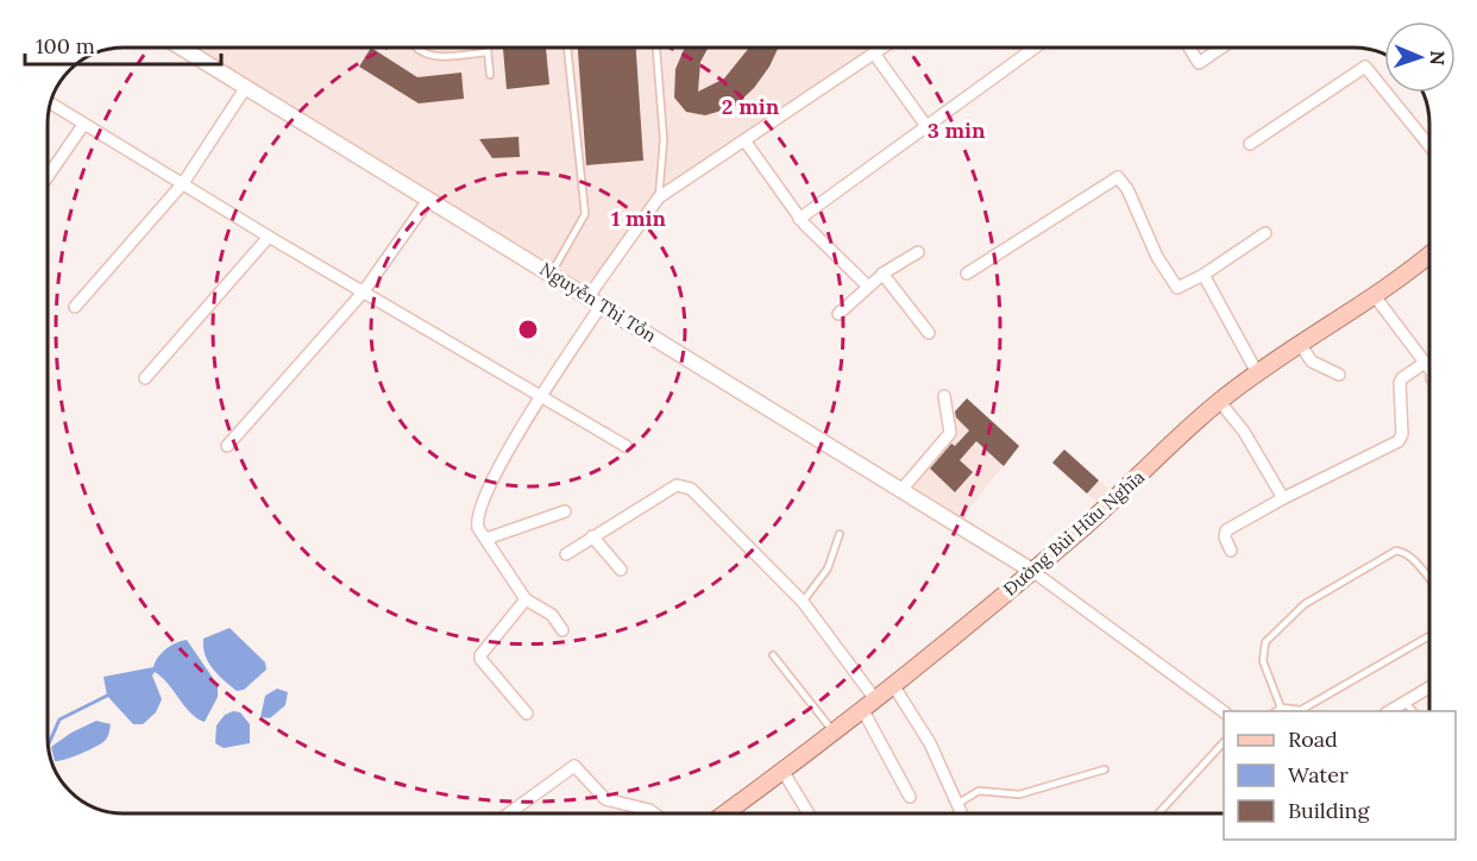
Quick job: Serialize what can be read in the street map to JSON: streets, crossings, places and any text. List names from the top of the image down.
{
  "streets": {
    "main road": ["Đường Bùi Hữu Nghĩa"],
    "street": ["Nguyễn Thị Tồn"]
  },
  "crossings": [
    ["Nguyễn Thị Tồn", "Đường Bùi Hữu Nghĩa"]
  ],
  "legend": ["Road", "Water", "Building"],
  "scale_bar": "100 m",
  "north": "right",
  "rings": ["2 min", "3 min", "1 min"]
}
